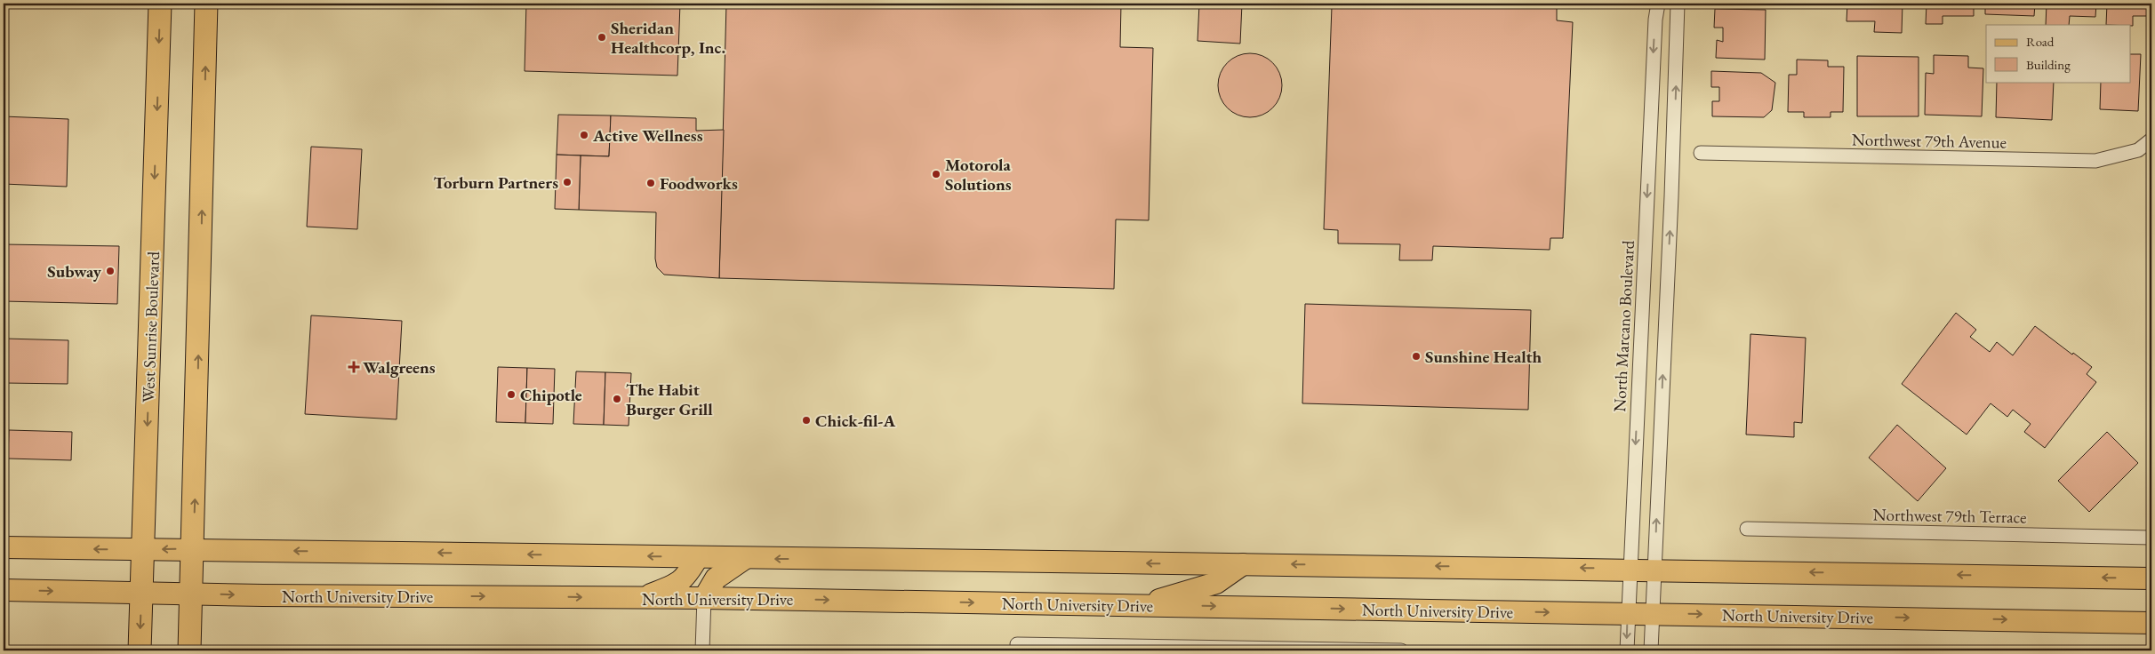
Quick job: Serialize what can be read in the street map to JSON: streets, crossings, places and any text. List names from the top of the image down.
{
  "streets": {
    "highway": ["West Sunrise Boulevard"],
    "main road": ["North University Drive"],
    "street": ["Northwest 79th Avenue", "North Marcano Boulevard", "Northwest 79th Terrace"]
  },
  "crossings": [
    ["North Marcano Boulevard", "North University Drive"],
    ["West Sunrise Boulevard", "North University Drive"]
  ],
  "places": {
    "other": [
      "Sheridan Healthcorp, Inc.",
      "Active Wellness",
      "Motorola Solutions",
      "Torburn Partners",
      "Foodworks",
      "Subway",
      "Sunshine Health",
      "Chipotle",
      "The Habit Burger Grill",
      "Chick-fil-A"
    ],
    "health": ["Walgreens"]
  },
  "legend": ["Road", "Building"]
}
